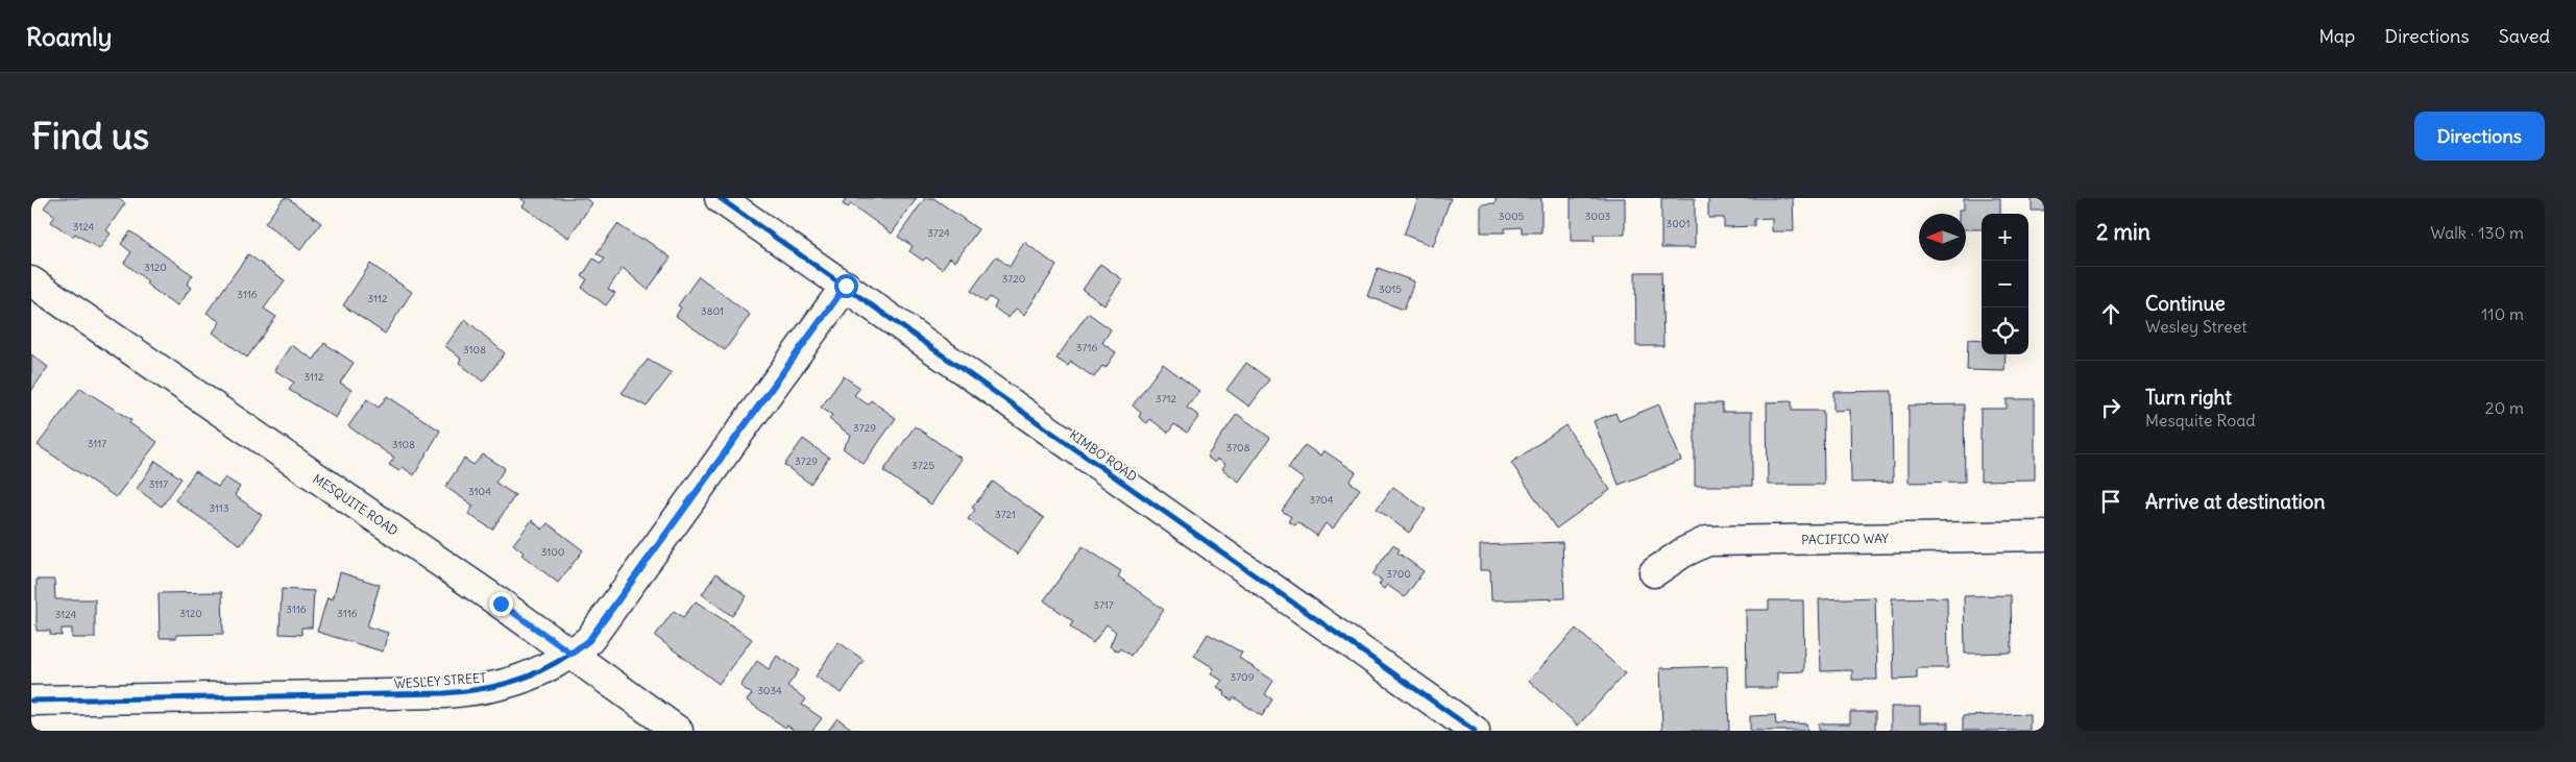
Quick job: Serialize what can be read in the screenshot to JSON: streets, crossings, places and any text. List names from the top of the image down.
{
  "streets": {
    "street": [
      "KIMBO ROAD",
      "MESQUITE ROAD",
      "PACIFICO WAY",
      "WESLEY STREET"
    ]
  },
  "crossings": [
    ["KIMBO ROAD", "WESLEY STREET"],
    ["MESQUITE ROAD", "WESLEY STREET"]
  ],
  "house_numbers": [
    "3005",
    "3003",
    "3001",
    "3124",
    "3724",
    "3120",
    "3720",
    "3015",
    "3116",
    "3112",
    "3801",
    "3716",
    "3108",
    "3112",
    "3712",
    "3729",
    "3117",
    "3108",
    "3708",
    "3729",
    "3725",
    "3117",
    "3104",
    "3704",
    "3113",
    "3721",
    "3100",
    "3700",
    "3717",
    "3116",
    "3120",
    "3116",
    "3124",
    "3709",
    "3034"
  ],
  "north": "left",
  "page": {
    "header": "Roamly",
    "nav": ["Map", "Directions", "Saved"],
    "buttons": "Directions",
    "title": "Find us",
    "heading": ["2 min", "Walk · 130 m"],
    "map_buttons": ["+", "−"],
    "list": [
      ["Continue", "Wesley Street", "110 m"],
      ["Turn right", "Mesquite Road", "20 m"],
      "Arrive at destination"
    ]
  }
}
